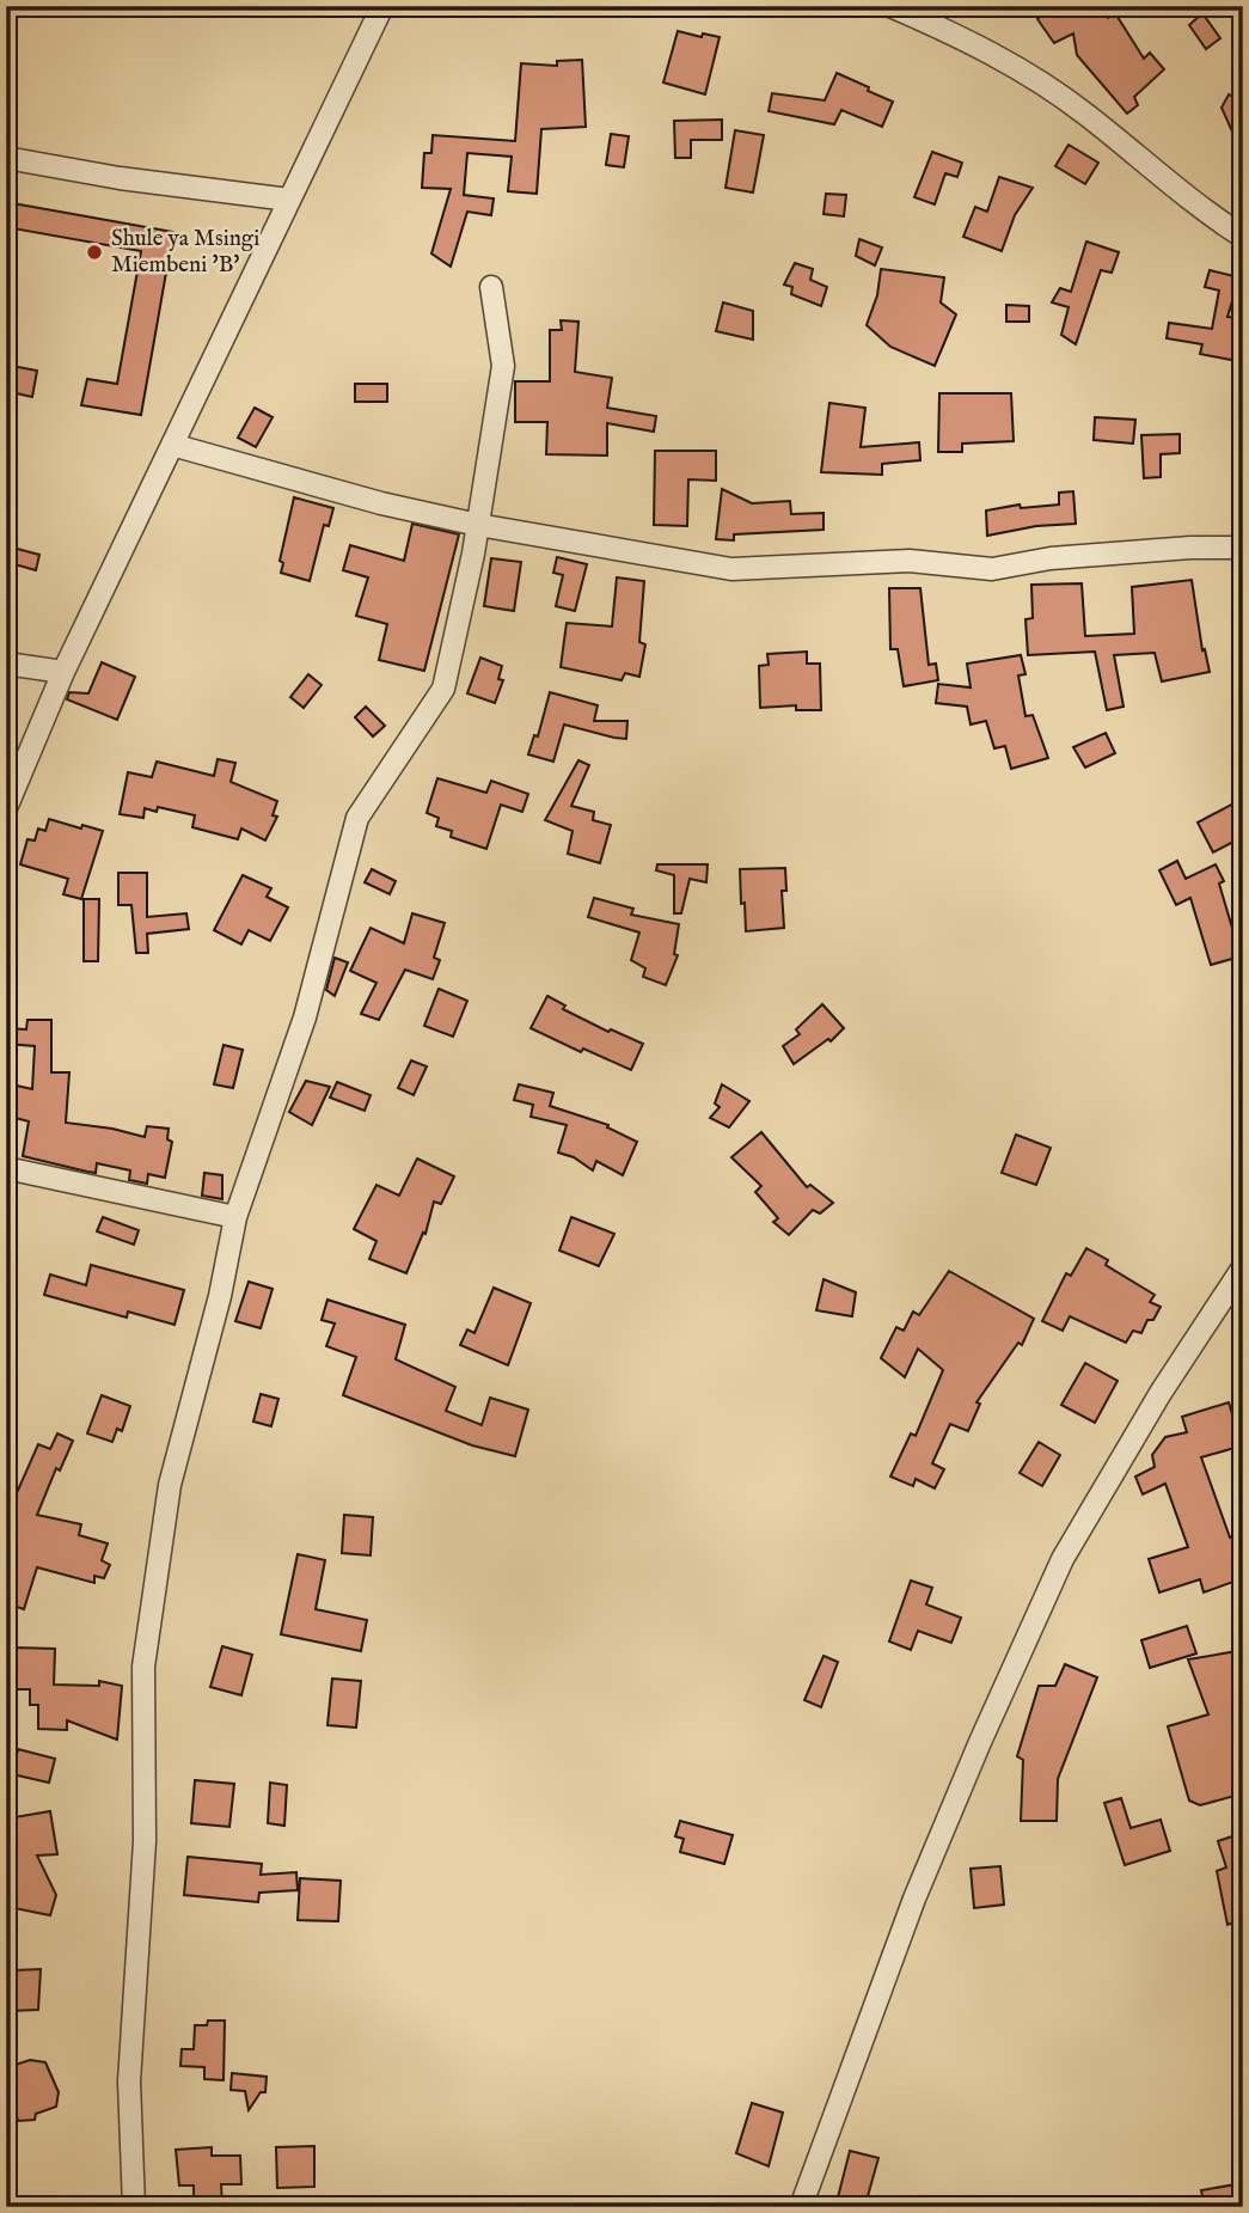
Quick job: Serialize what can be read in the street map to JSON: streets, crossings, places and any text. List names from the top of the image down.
{
  "places": ["Shule ya Msingi Miembeni 'B'"]
}
